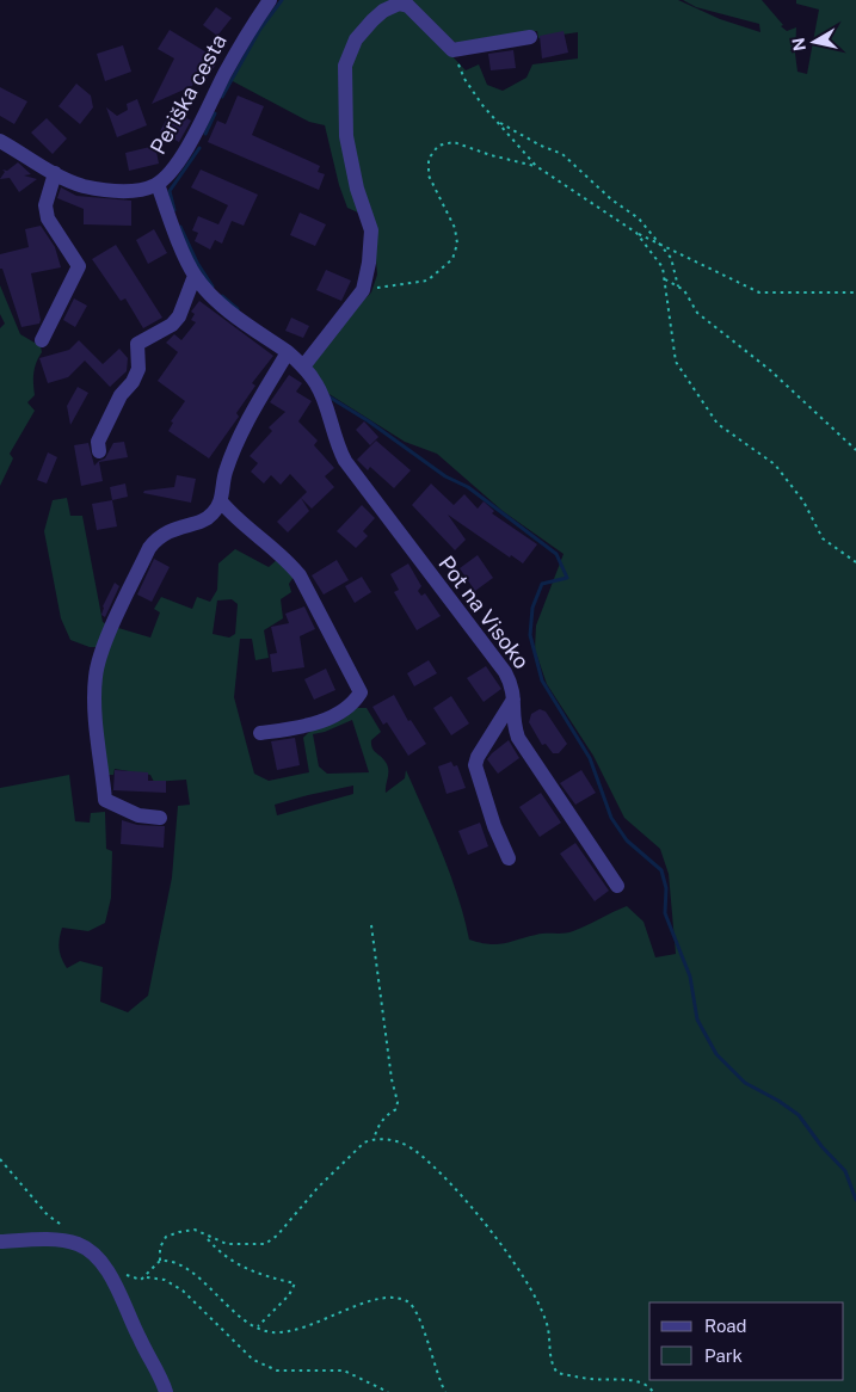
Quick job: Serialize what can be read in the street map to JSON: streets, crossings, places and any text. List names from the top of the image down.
{
  "streets": {
    "street": ["Periška cesta", "Pot na Visoko"]
  },
  "crossings": [
    ["Periška cesta", "Pot na Visoko"]
  ],
  "legend": ["Road", "Park"],
  "north": "left"
}
